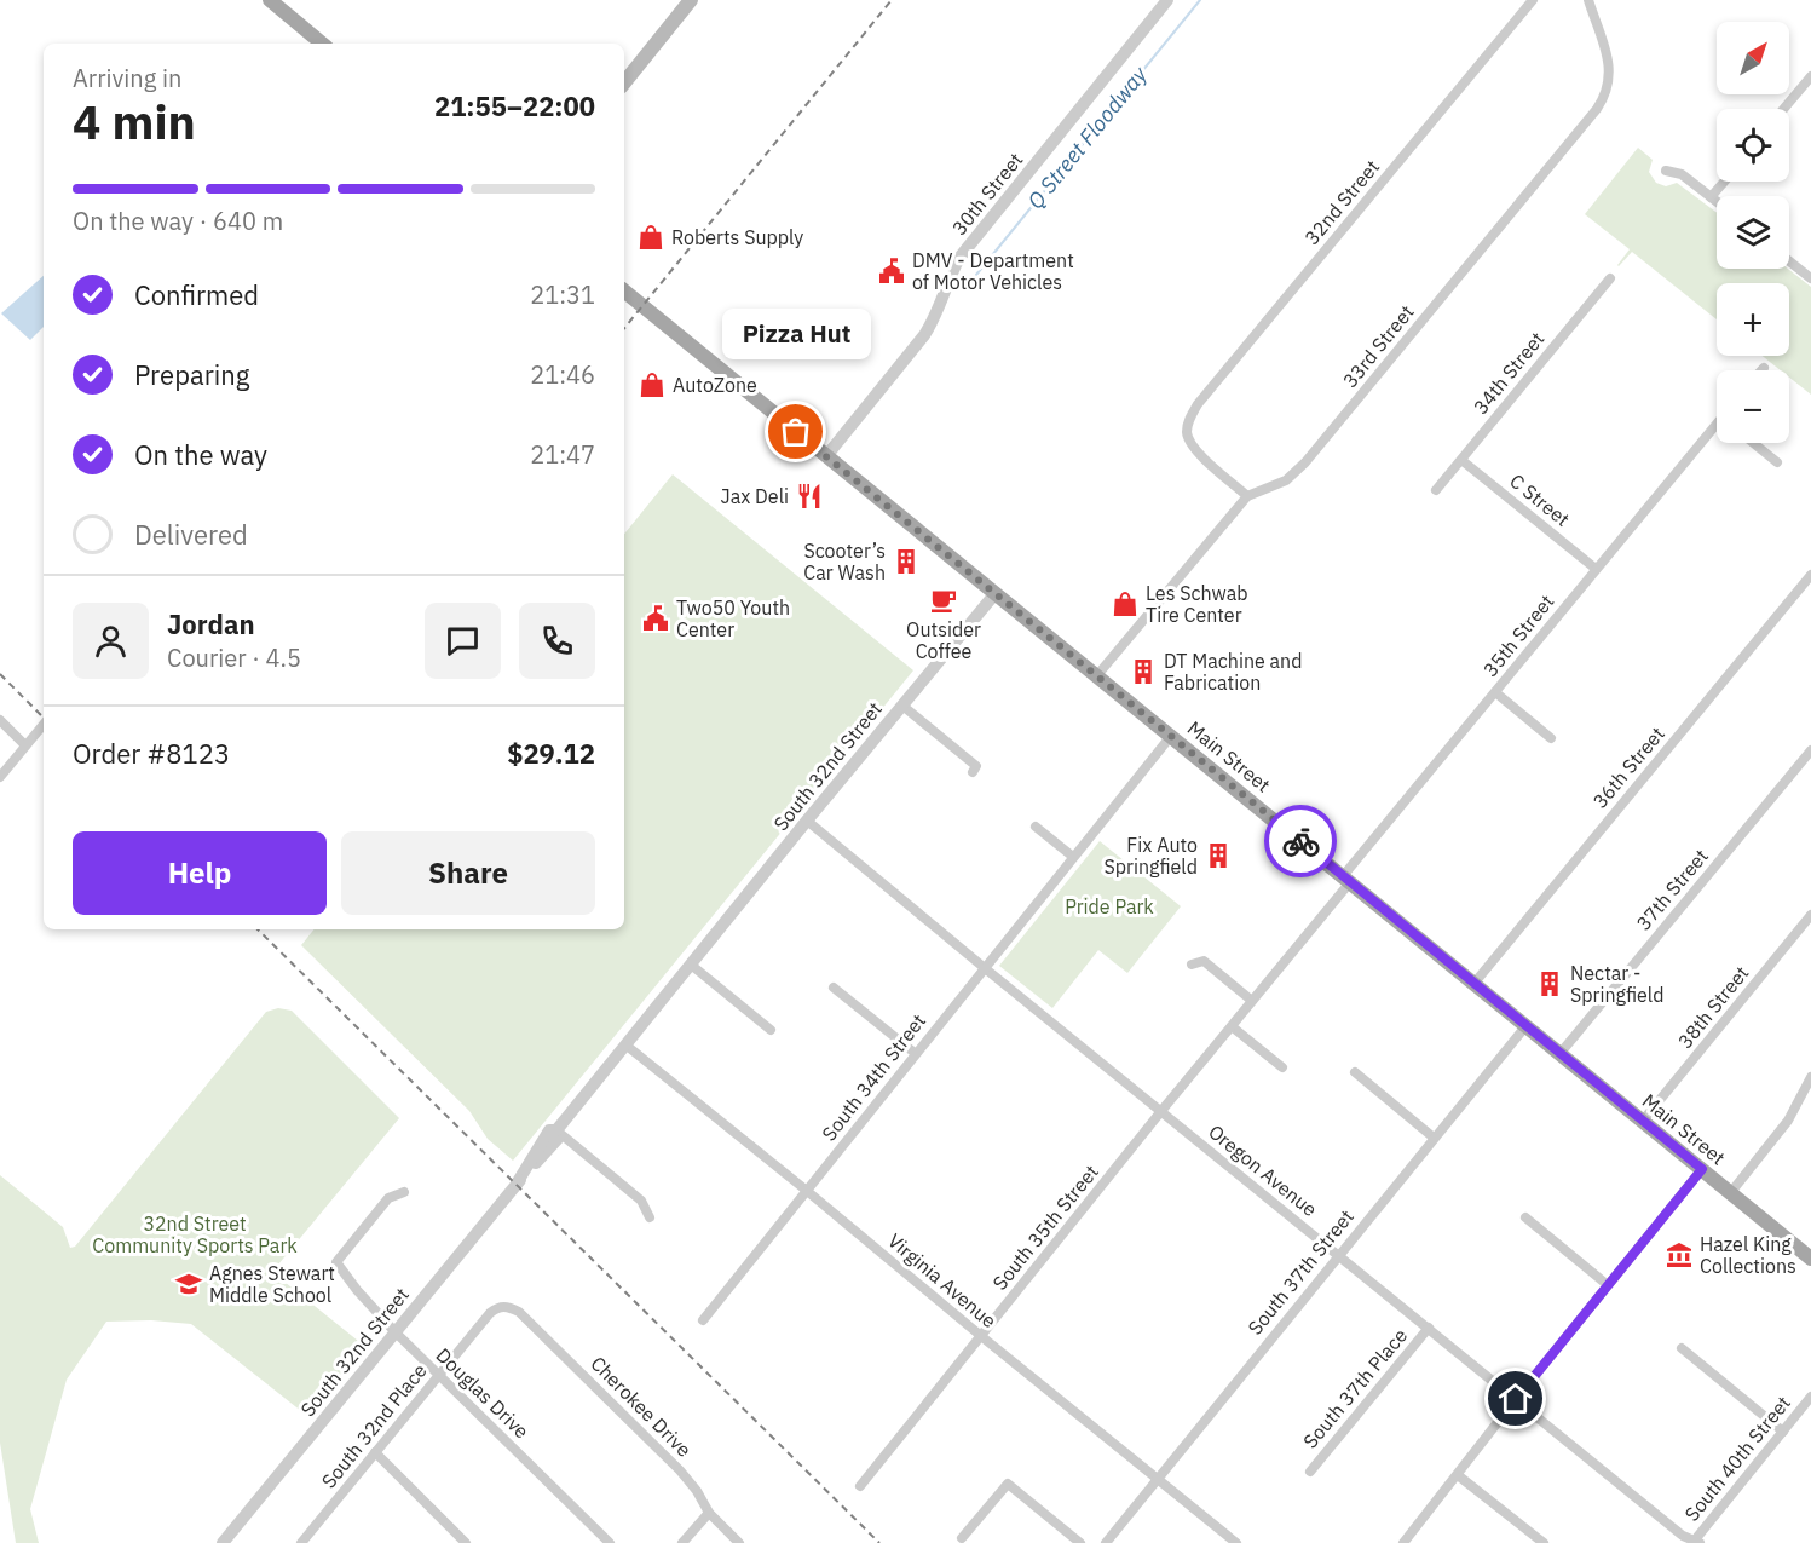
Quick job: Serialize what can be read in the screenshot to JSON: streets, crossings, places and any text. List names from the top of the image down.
{
  "streets": {
    "main road": ["Main Street"],
    "street": [
      "30th Street",
      "32nd Street",
      "33rd Street",
      "34th Street",
      "C Street",
      "35th Street",
      "South 32nd Street",
      "36th Street",
      "37th Street",
      "38th Street",
      "South 34th Street",
      "Oregon Avenue",
      "South 35th Street",
      "South 37th Street",
      "Virginia Avenue",
      "South 37th Place",
      "Douglas Drive",
      "Cherokee Drive",
      "South 32nd Place",
      "South 40th Street"
    ]
  },
  "crossings": [
    ["30th Street", "Main Street"],
    ["32nd Street", "33rd Street"],
    ["33rd Street", "Main Street"],
    ["34th Street", "C Street"],
    ["C Street", "35th Street"],
    ["35th Street", "Main Street"],
    ["35th Street", "South 35th Street"],
    ["Main Street", "South 32nd Street"],
    ["Main Street", "36th Street"],
    ["Main Street", "37th Street"],
    ["Main Street", "38th Street"],
    ["Main Street", "South 34th Street"],
    ["Main Street", "South 35th Street"],
    ["Main Street", "South 37th Street"],
    ["South 32nd Street", "Oregon Avenue"],
    ["South 32nd Street", "Virginia Avenue"],
    ["South 32nd Street", "Douglas Drive"],
    ["South 34th Street", "Oregon Avenue"],
    ["South 34th Street", "Virginia Avenue"],
    ["Oregon Avenue", "South 35th Street"],
    ["Oregon Avenue", "South 37th Street"],
    ["Oregon Avenue", "South 37th Place"],
    ["Oregon Avenue", "South 40th Street"],
    ["South 35th Street", "Virginia Avenue"],
    ["South 37th Street", "Virginia Avenue"],
    ["Douglas Drive", "South 32nd Place"],
    ["Cherokee Drive", "South 32nd Place"]
  ],
  "water": ["Q Street Floodway"],
  "parks": ["Pride Park", "32nd Street Community Sports Park"],
  "places": {
    "shop": ["Roberts Supply", "AutoZone", "Les Schwab Tire Center"],
    "public building": ["DMV - Department of Motor Vehicles", "Two50 Youth Center"],
    "other": ["Pizza Hut"],
    "restaurant": ["Jax Deli"],
    "building": [
      "Scooter’s Car Wash",
      "DT Machine and Fabrication",
      "Fix Auto Springfield",
      "Nectar - Springfield"
    ],
    "cafe": ["Outsider Coffee"],
    "museum": ["Hazel King Collections"],
    "school or university": ["Agnes Stewart Middle School"]
  },
  "north": "top right",
  "page": {
    "map_buttons": ["+", "−"],
    "heading": ["4 min", "Arriving in", "21:55–22:00"],
    "panel": [
      "Jordan",
      "Courier · 4.5",
      "Order #8123",
      "$29.12"
    ],
    "bar": "On the way · 640 m",
    "list": [
      ["Confirmed", "21:31"],
      ["Preparing", "21:46"],
      ["On the way", "21:47"],
      "Delivered"
    ],
    "bubble": "Pizza Hut",
    "buttons": ["Help", "Share"]
  }
}
